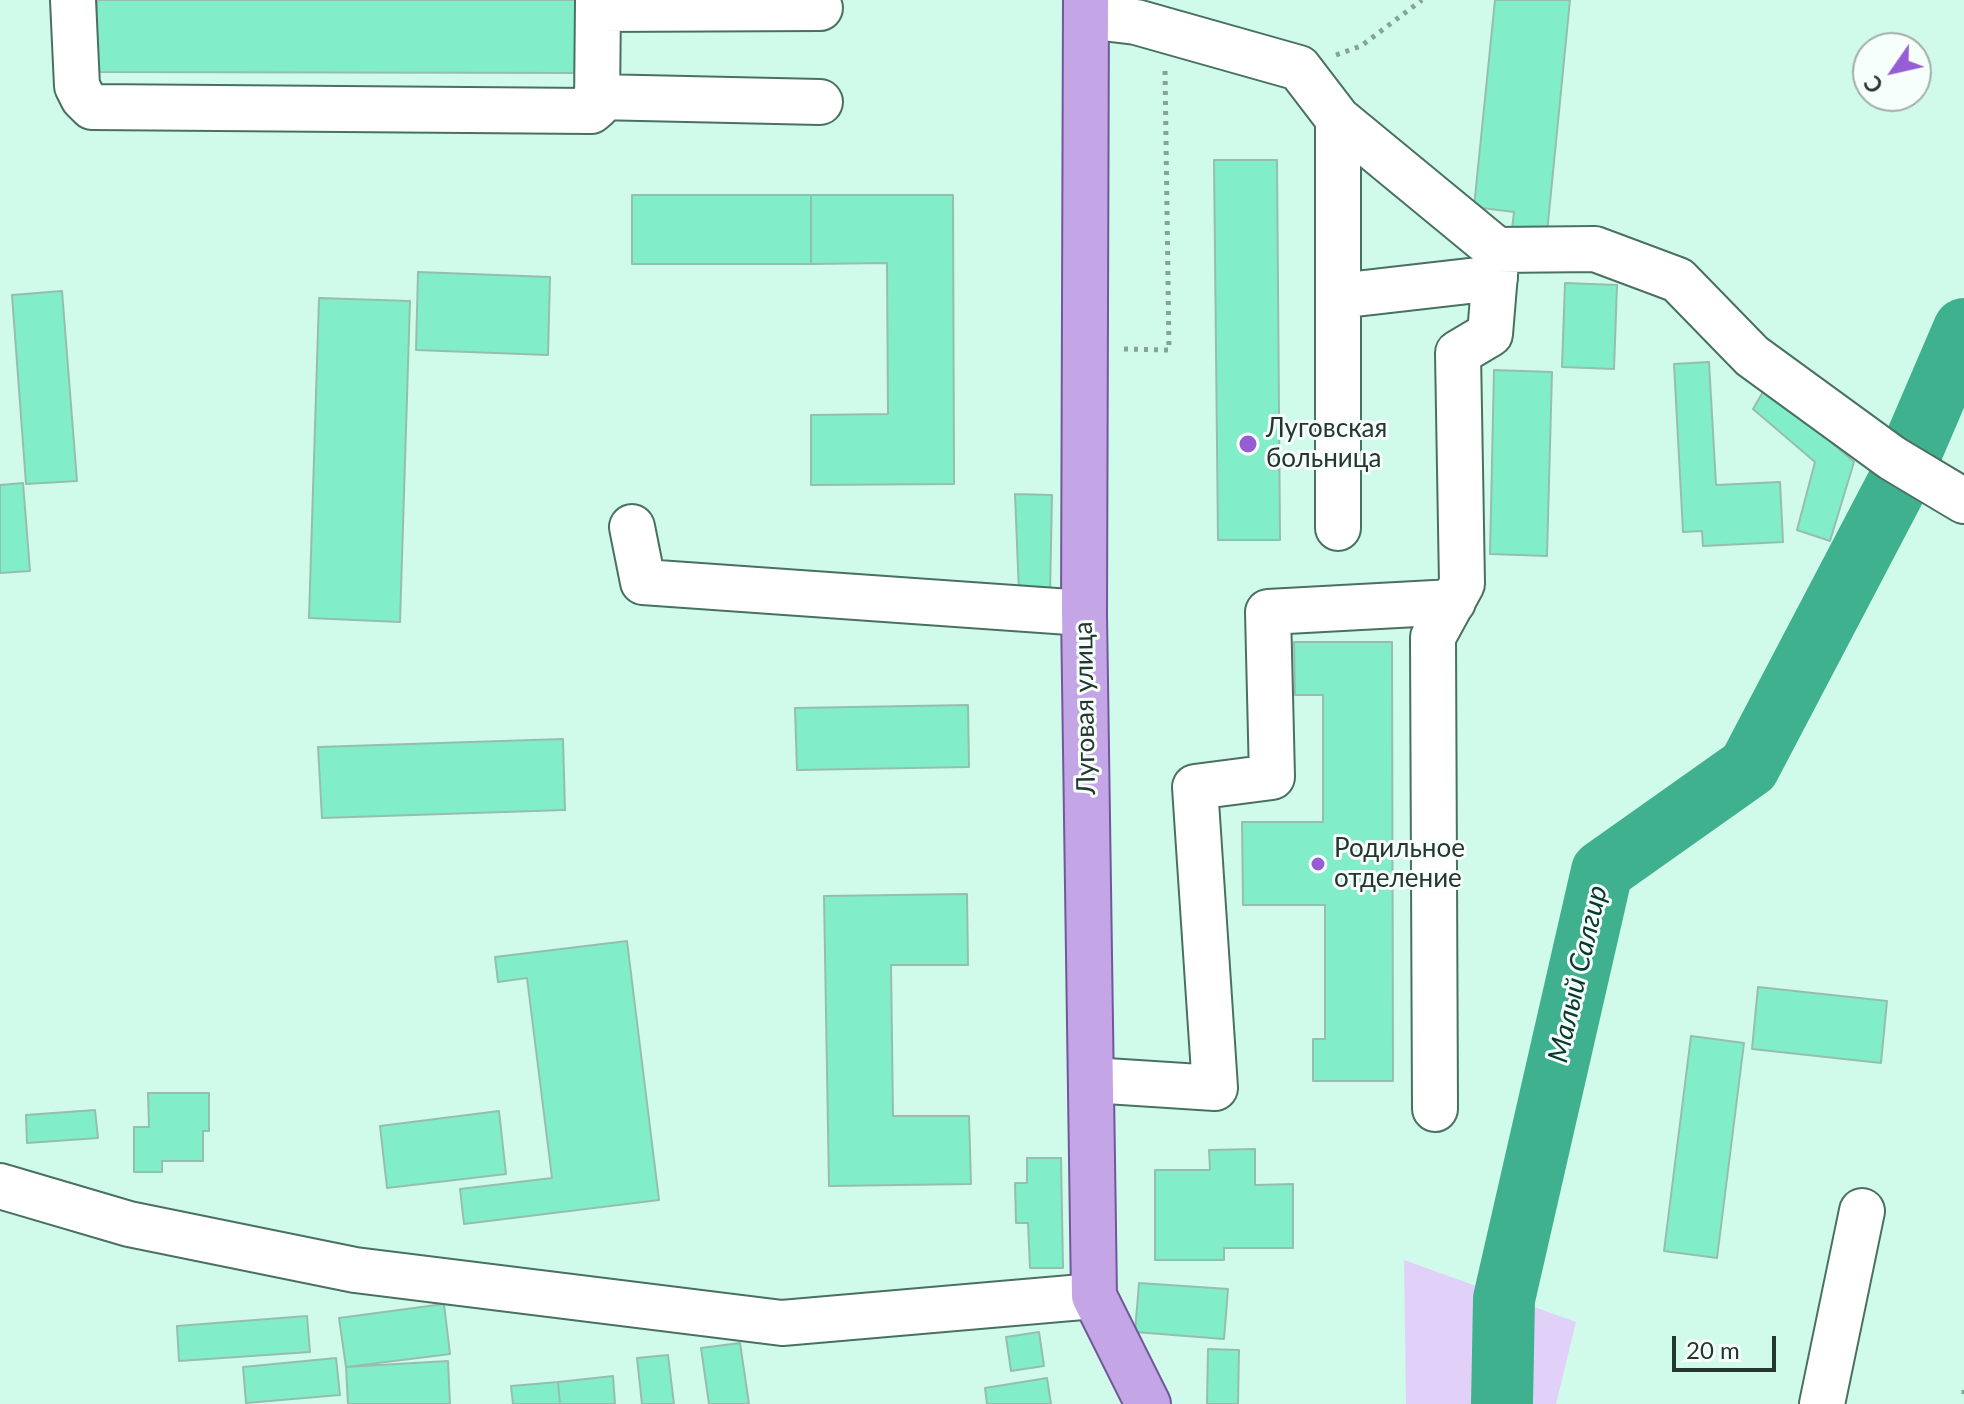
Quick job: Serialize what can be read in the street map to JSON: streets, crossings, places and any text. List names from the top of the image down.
{
  "streets": {
    "main road": ["Луговая улица"]
  },
  "water": ["Малый Салгир"],
  "places": ["Луговская больница", "Родильное отделение"],
  "scale_bar": "20 m",
  "north": "bottom left"
}
